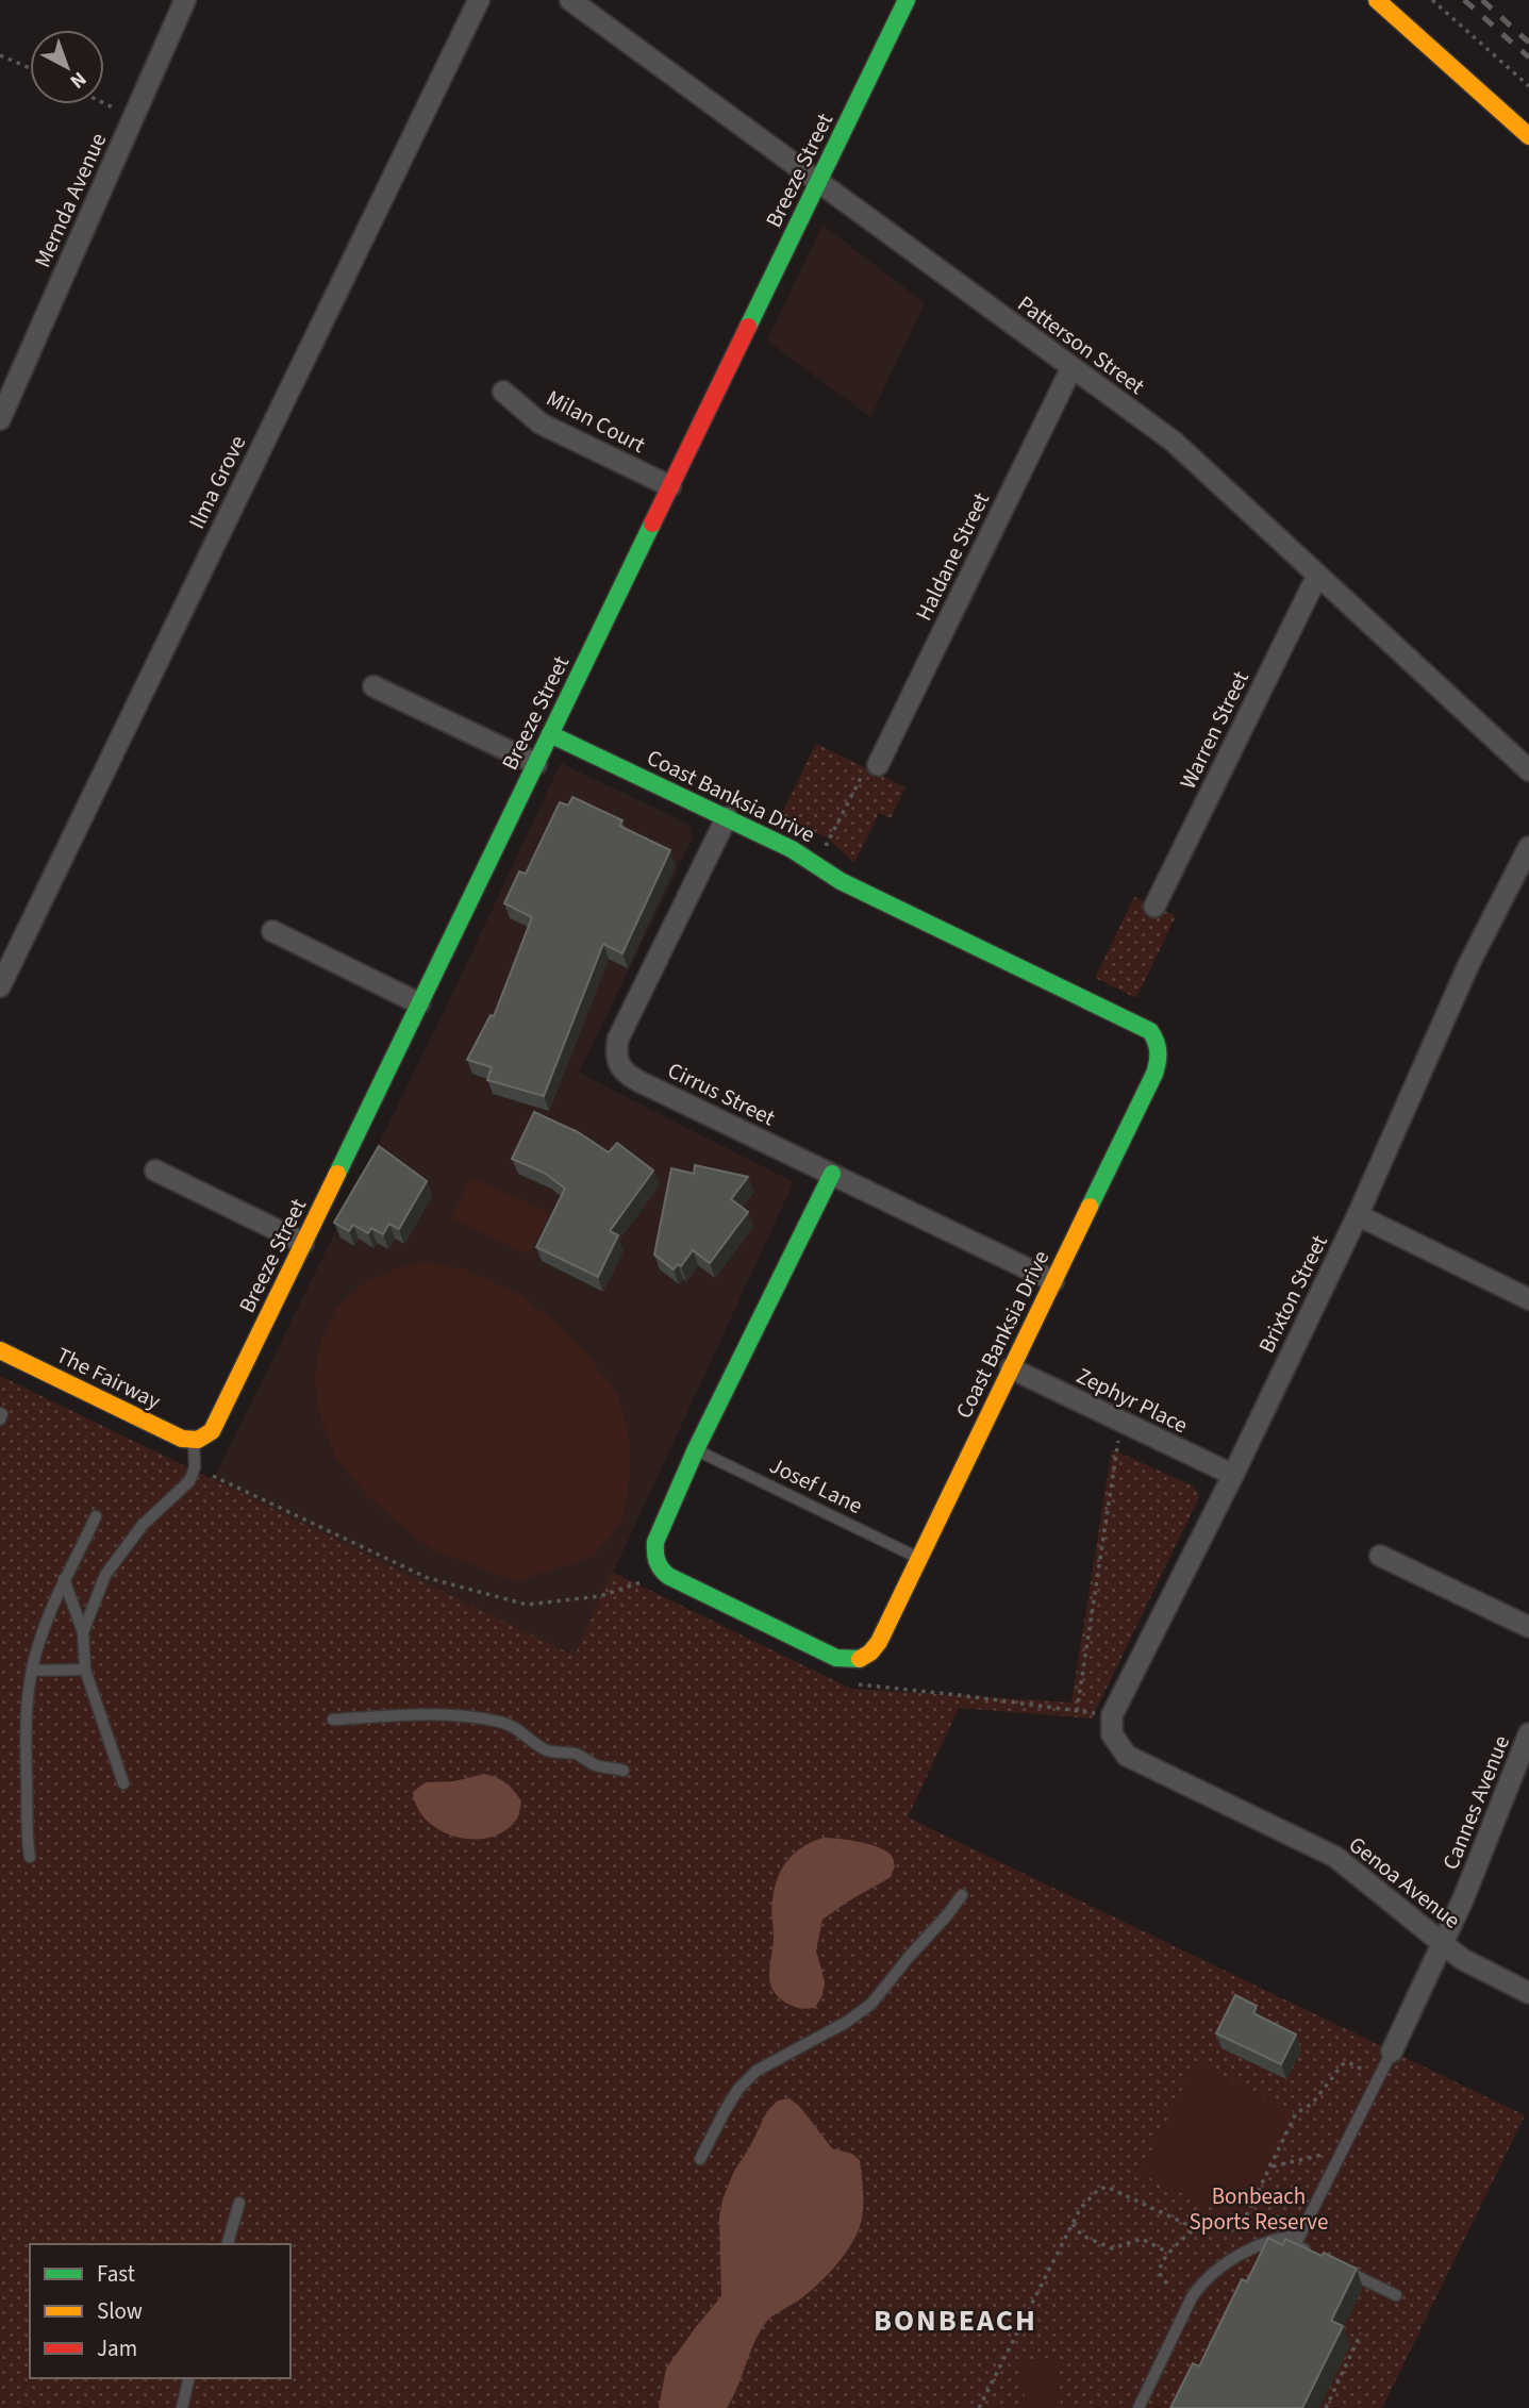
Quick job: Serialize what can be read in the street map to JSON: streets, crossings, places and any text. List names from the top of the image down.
{
  "streets": {
    "street": [
      "Breeze Street",
      "Mernda Avenue",
      "Patterson Street",
      "Milan Court",
      "Ilma Grove",
      "Haldane Street",
      "Warren Street",
      "Coast Banksia Drive",
      "Cirrus Street",
      "Brixton Street",
      "The Fairway",
      "Zephyr Place",
      "Cannes Avenue",
      "Genoa Avenue"
    ],
    "lane": ["Josef Lane"]
  },
  "crossings": [
    ["Breeze Street", "Patterson Street"],
    ["Breeze Street", "Milan Court"],
    ["Breeze Street", "Coast Banksia Drive"],
    ["Breeze Street", "The Fairway"],
    ["Patterson Street", "Haldane Street"],
    ["Patterson Street", "Warren Street"],
    ["Coast Banksia Drive", "Cirrus Street"],
    ["Coast Banksia Drive", "Zephyr Place"],
    ["Coast Banksia Drive", "Josef Lane"],
    ["Brixton Street", "Zephyr Place"],
    ["Brixton Street", "Genoa Avenue"],
    ["Cannes Avenue", "Genoa Avenue"]
  ],
  "districts": ["BONBEACH"],
  "parks": ["Bonbeach Sports Reserve"],
  "legend": ["Fast", "Slow", "Jam"],
  "north": "bottom right"
}
